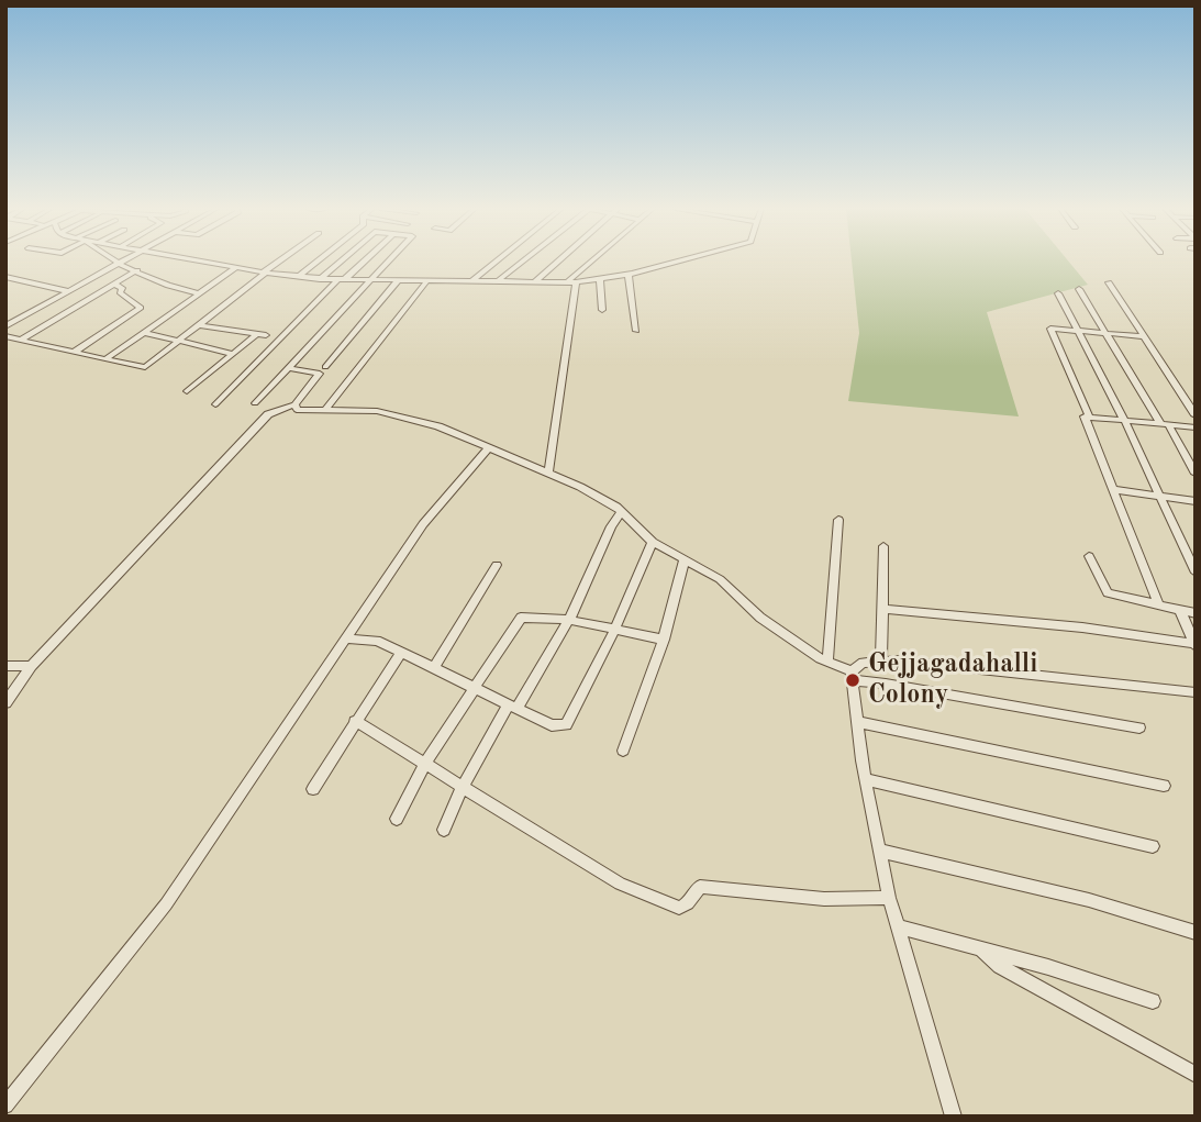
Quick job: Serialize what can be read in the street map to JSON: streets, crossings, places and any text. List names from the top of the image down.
{
  "places": ["Gejjagadahalli Colony"]
}
